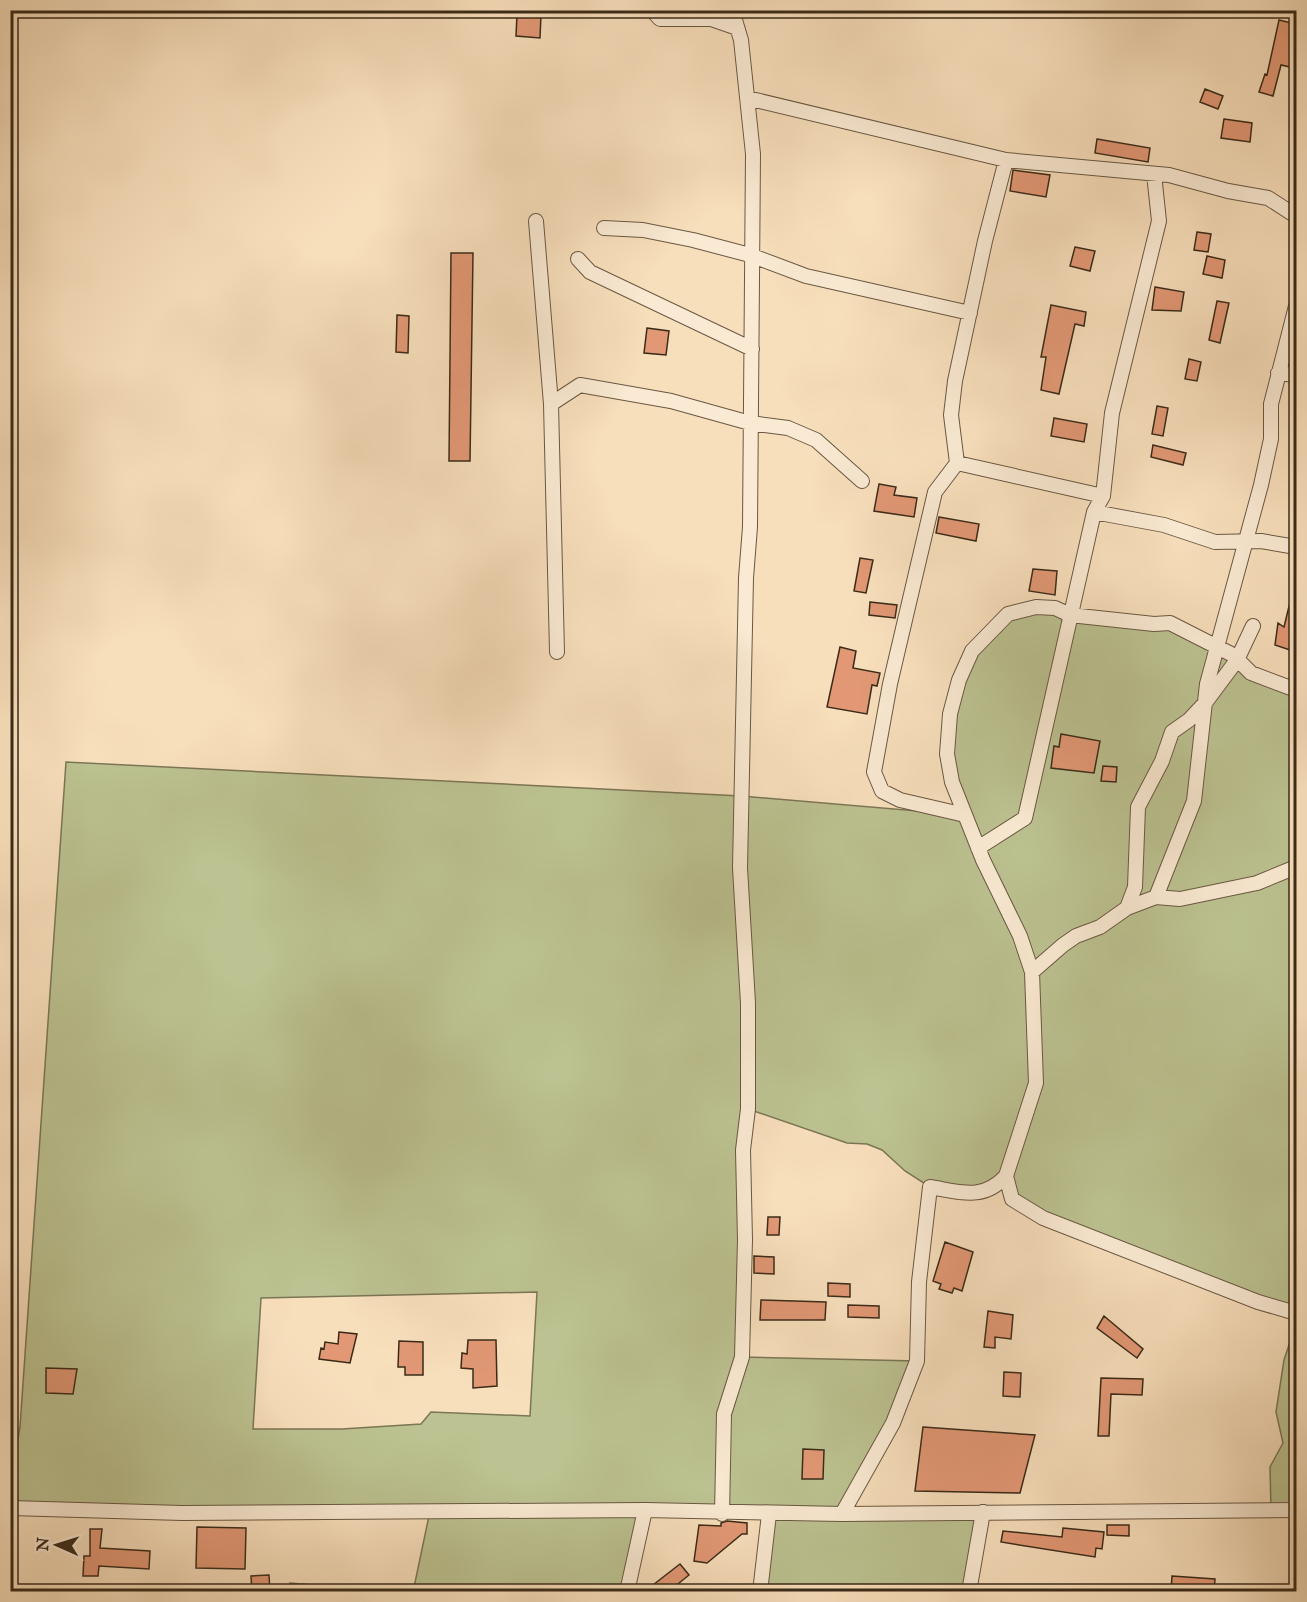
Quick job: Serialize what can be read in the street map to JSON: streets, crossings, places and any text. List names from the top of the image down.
{
  "north": "left"
}
